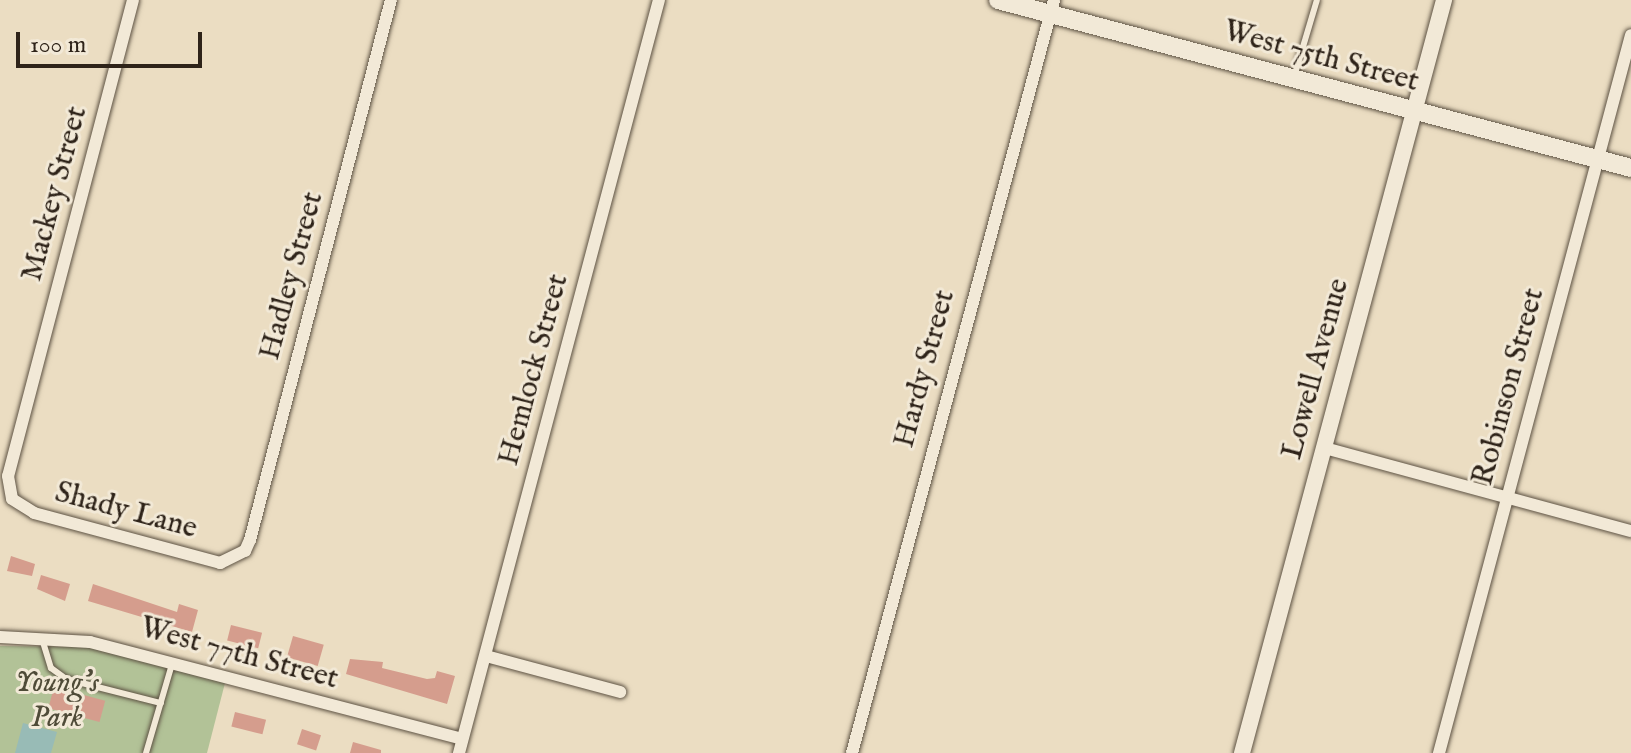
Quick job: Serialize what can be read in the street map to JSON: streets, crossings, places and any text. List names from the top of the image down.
{
  "streets": {
    "main road": ["West 75th Street"],
    "street": [
      "Mackey Street",
      "Hadley Street",
      "Hardy Street",
      "Lowell Avenue",
      "Hemlock Street",
      "Robinson Street",
      "Shady Lane",
      "West 77th Street"
    ]
  },
  "crossings": [
    ["West 75th Street", "Hardy Street"],
    ["West 75th Street", "Lowell Avenue"],
    ["West 75th Street", "Robinson Street"],
    ["Mackey Street", "Shady Lane"],
    ["Hadley Street", "Shady Lane"],
    ["Hemlock Street", "West 77th Street"]
  ],
  "parks": ["Young's Park"],
  "scale_bar": "100 m"
}
